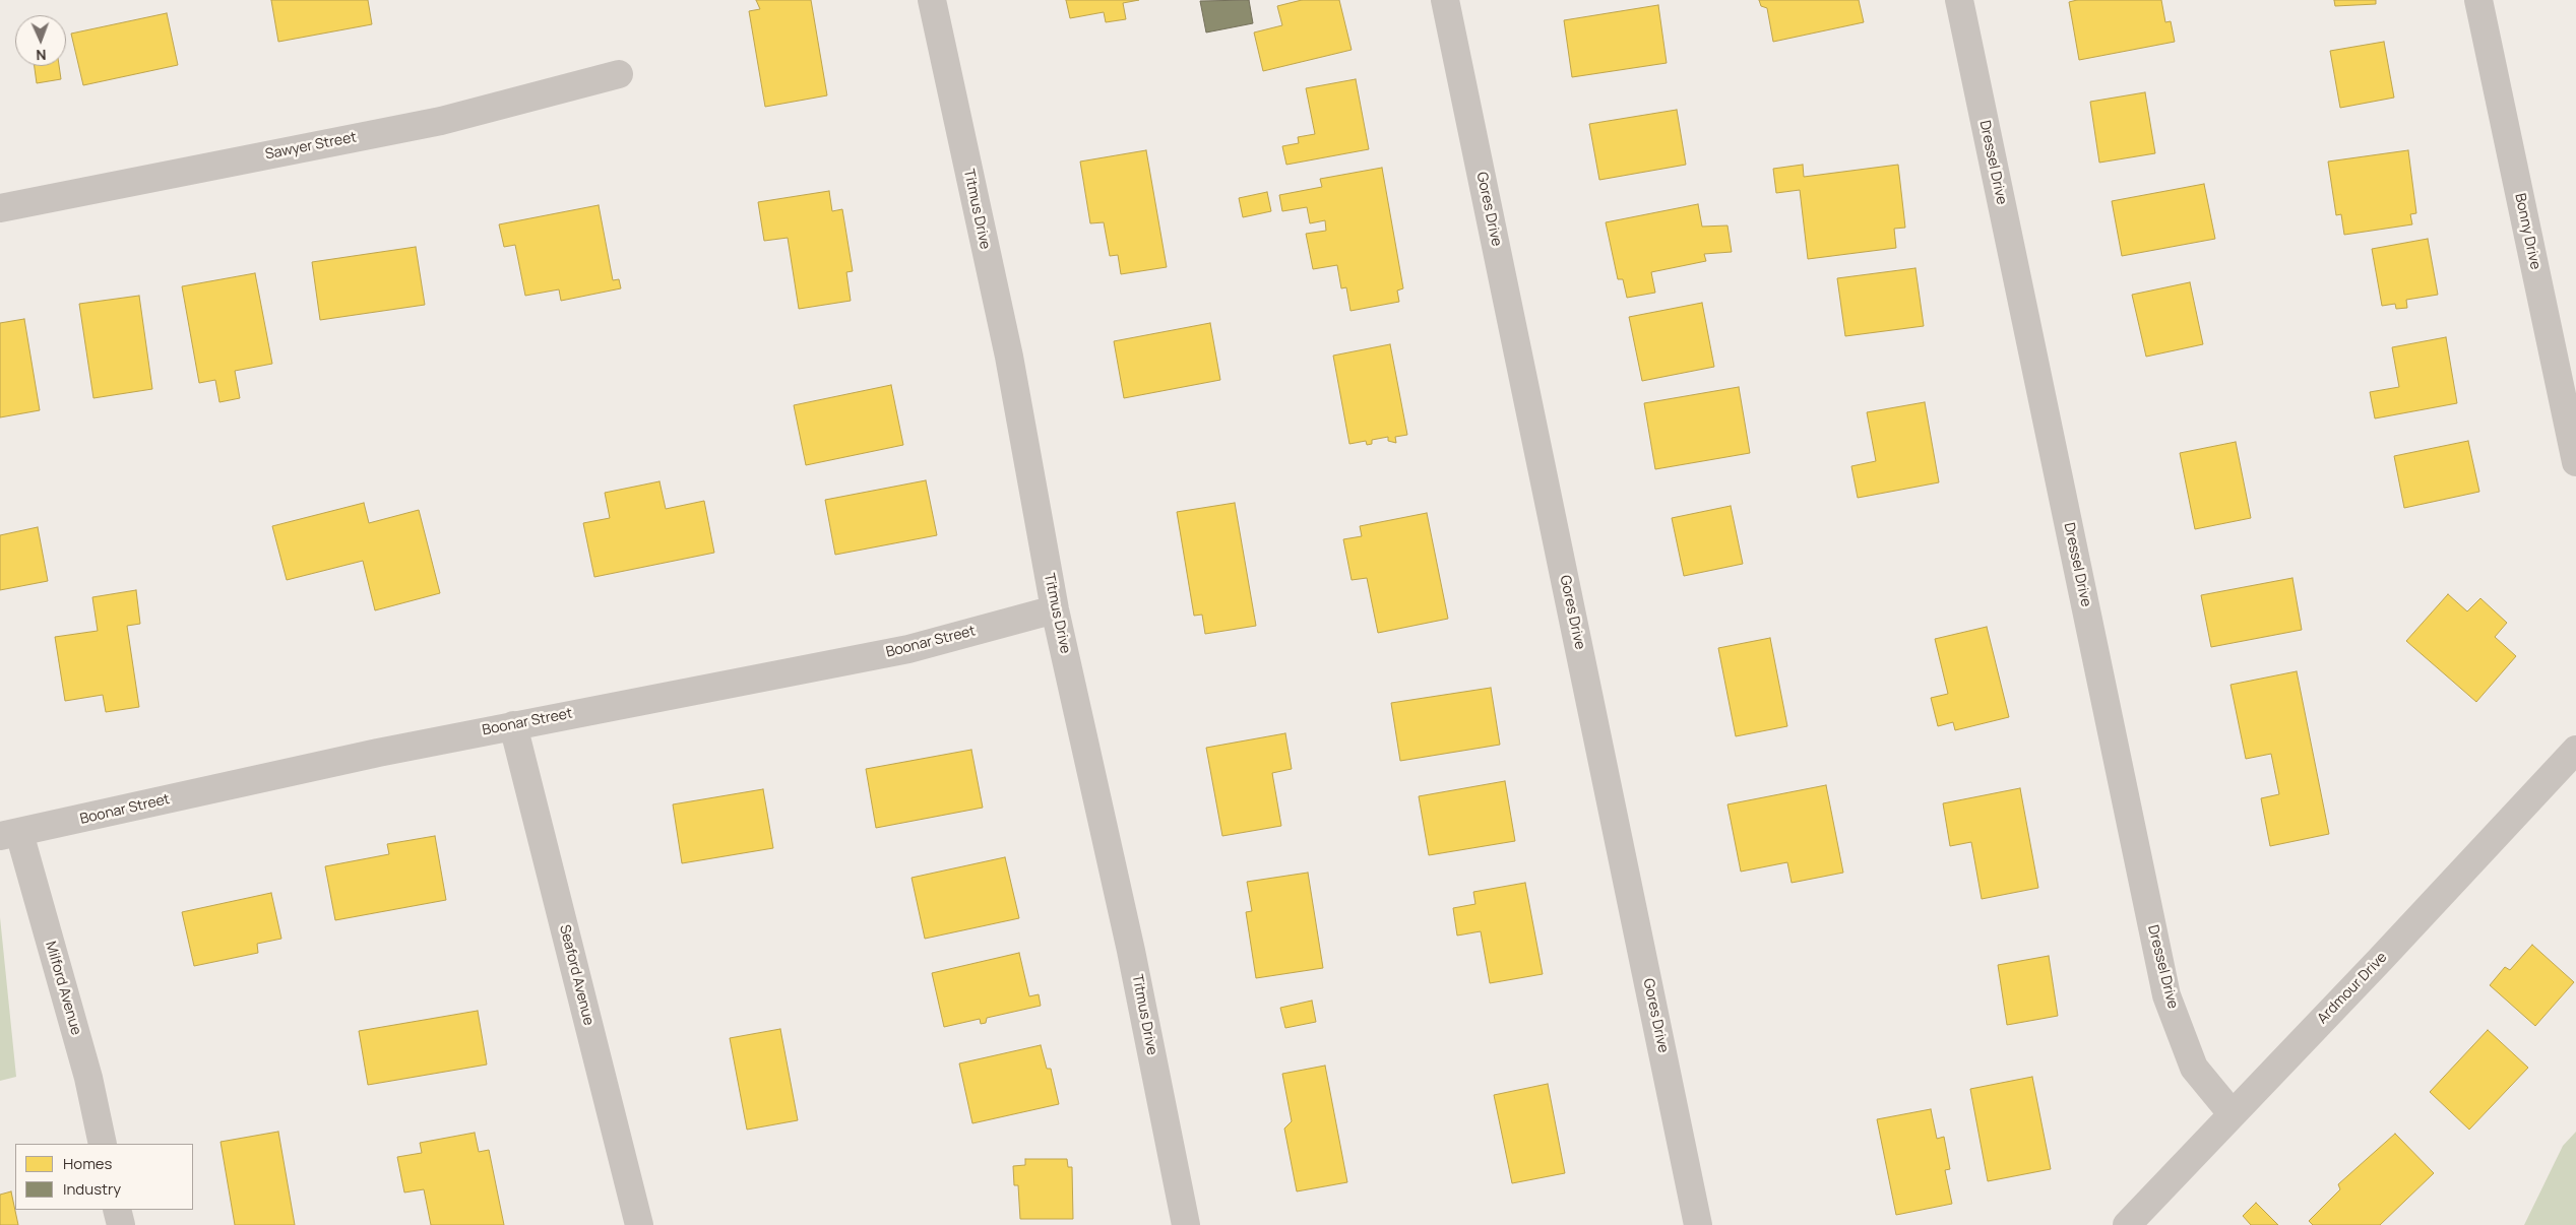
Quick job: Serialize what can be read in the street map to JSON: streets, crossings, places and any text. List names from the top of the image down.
{
  "streets": {
    "street": [
      "Sawyer Street",
      "Dressel Drive",
      "Titmus Drive",
      "Gores Drive",
      "Bonny Drive",
      "Boonar Street",
      "Seaford Avenue",
      "Milford Avenue",
      "Ardmour Drive"
    ]
  },
  "crossings": [
    ["Dressel Drive", "Ardmour Drive"],
    ["Titmus Drive", "Boonar Street"],
    ["Boonar Street", "Seaford Avenue"],
    ["Boonar Street", "Milford Avenue"]
  ],
  "legend": ["Homes", "Industry"],
  "north": "bottom"
}
